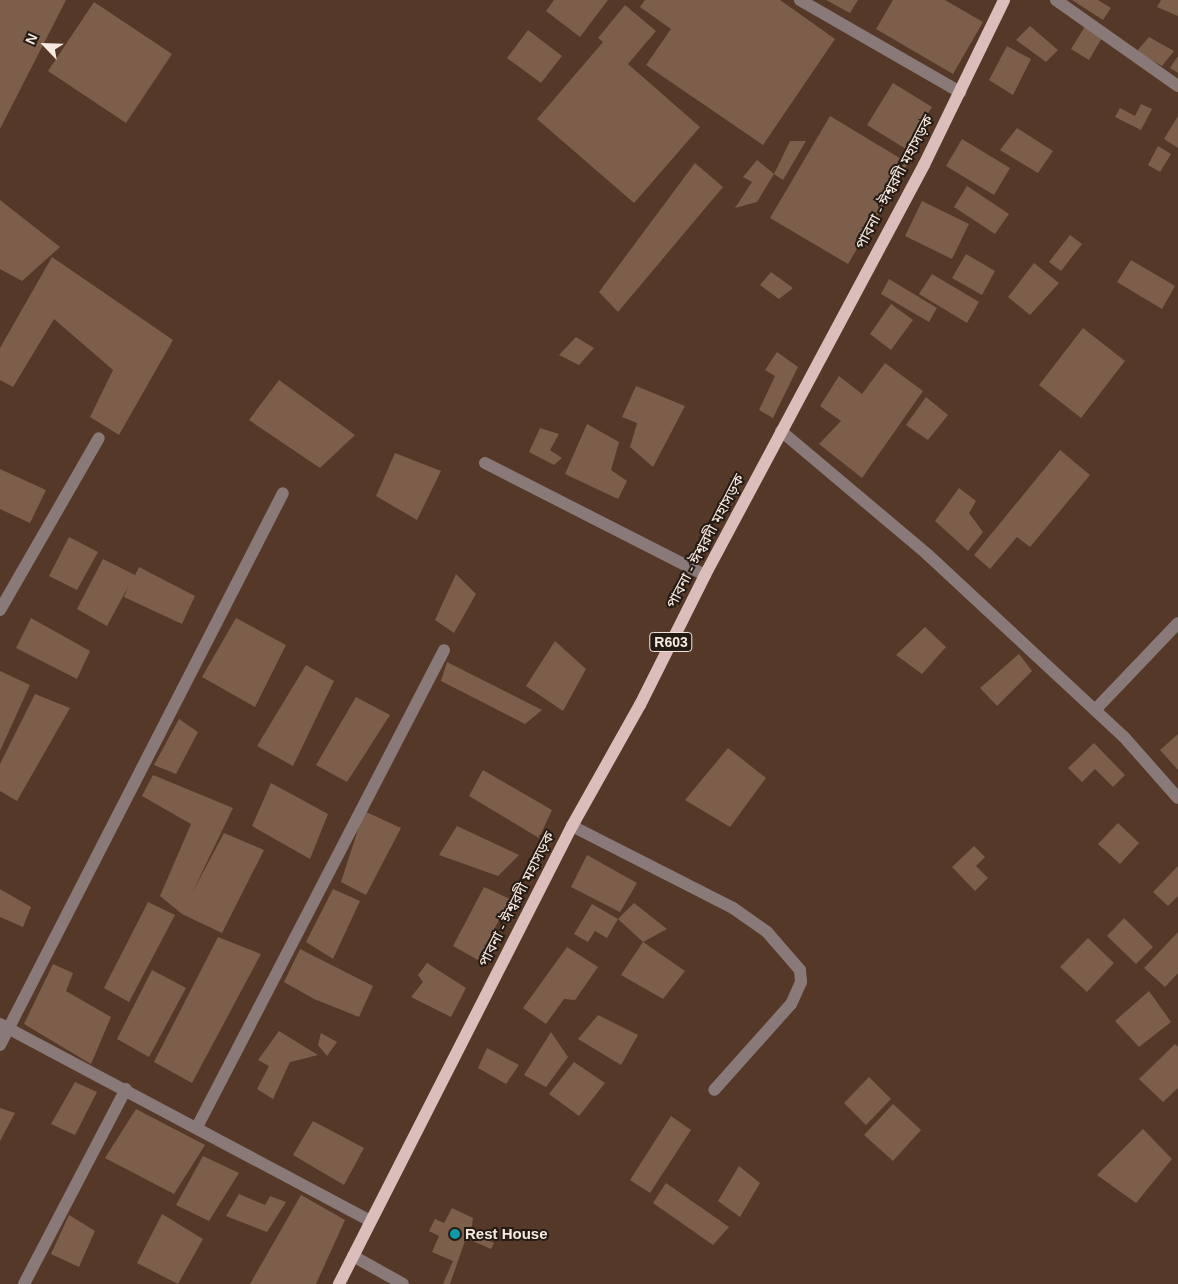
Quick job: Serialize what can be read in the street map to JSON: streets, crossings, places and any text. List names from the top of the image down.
{
  "streets": {
    "main road": ["পাবনা - ঈশ্বরদী মহাসড়ক", "R603"]
  },
  "places": ["Rest House"],
  "north": "top left"
}
